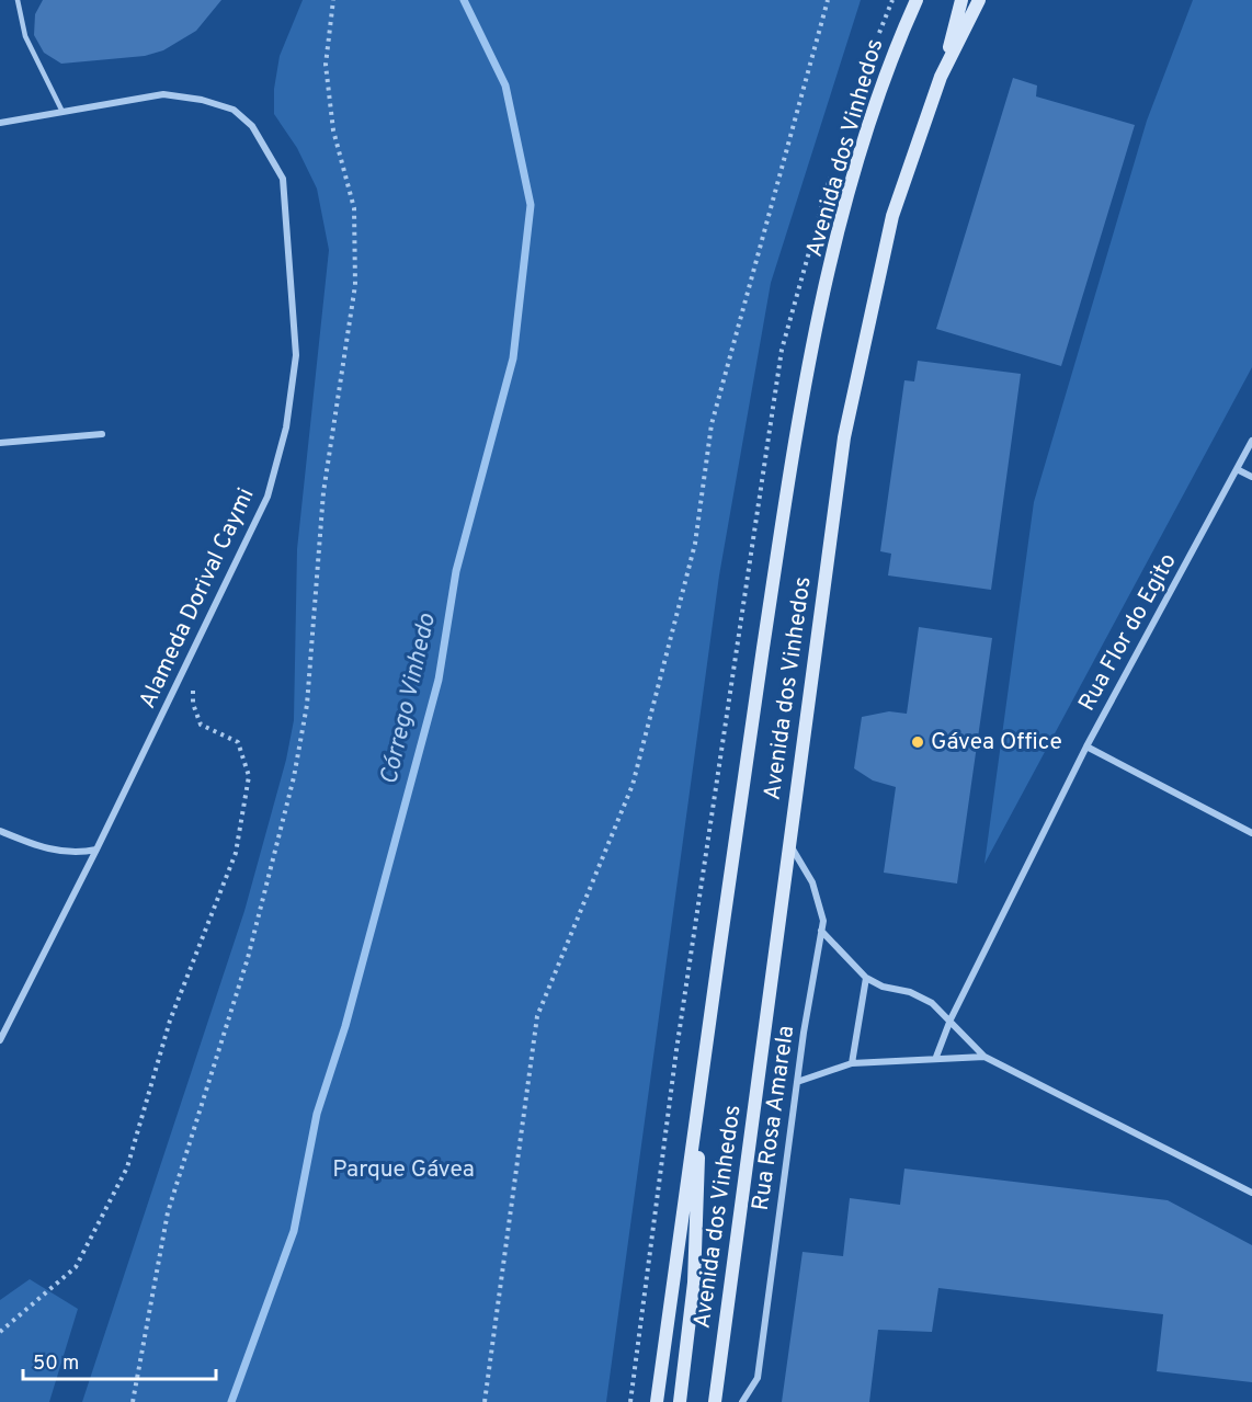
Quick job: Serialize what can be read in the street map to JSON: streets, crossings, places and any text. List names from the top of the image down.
{
  "streets": {
    "main road": ["Avenida dos Vinhedos"],
    "street": ["Alameda Dorival Caymi", "Rua Flor do Egito", "Rua Rosa Amarela"]
  },
  "crossings": [
    ["Avenida dos Vinhedos", "Rua Rosa Amarela"]
  ],
  "water": ["Córrego Vinhedo"],
  "parks": ["Parque Gávea"],
  "places": ["Gávea Office"],
  "scale_bar": "50 m"
}
